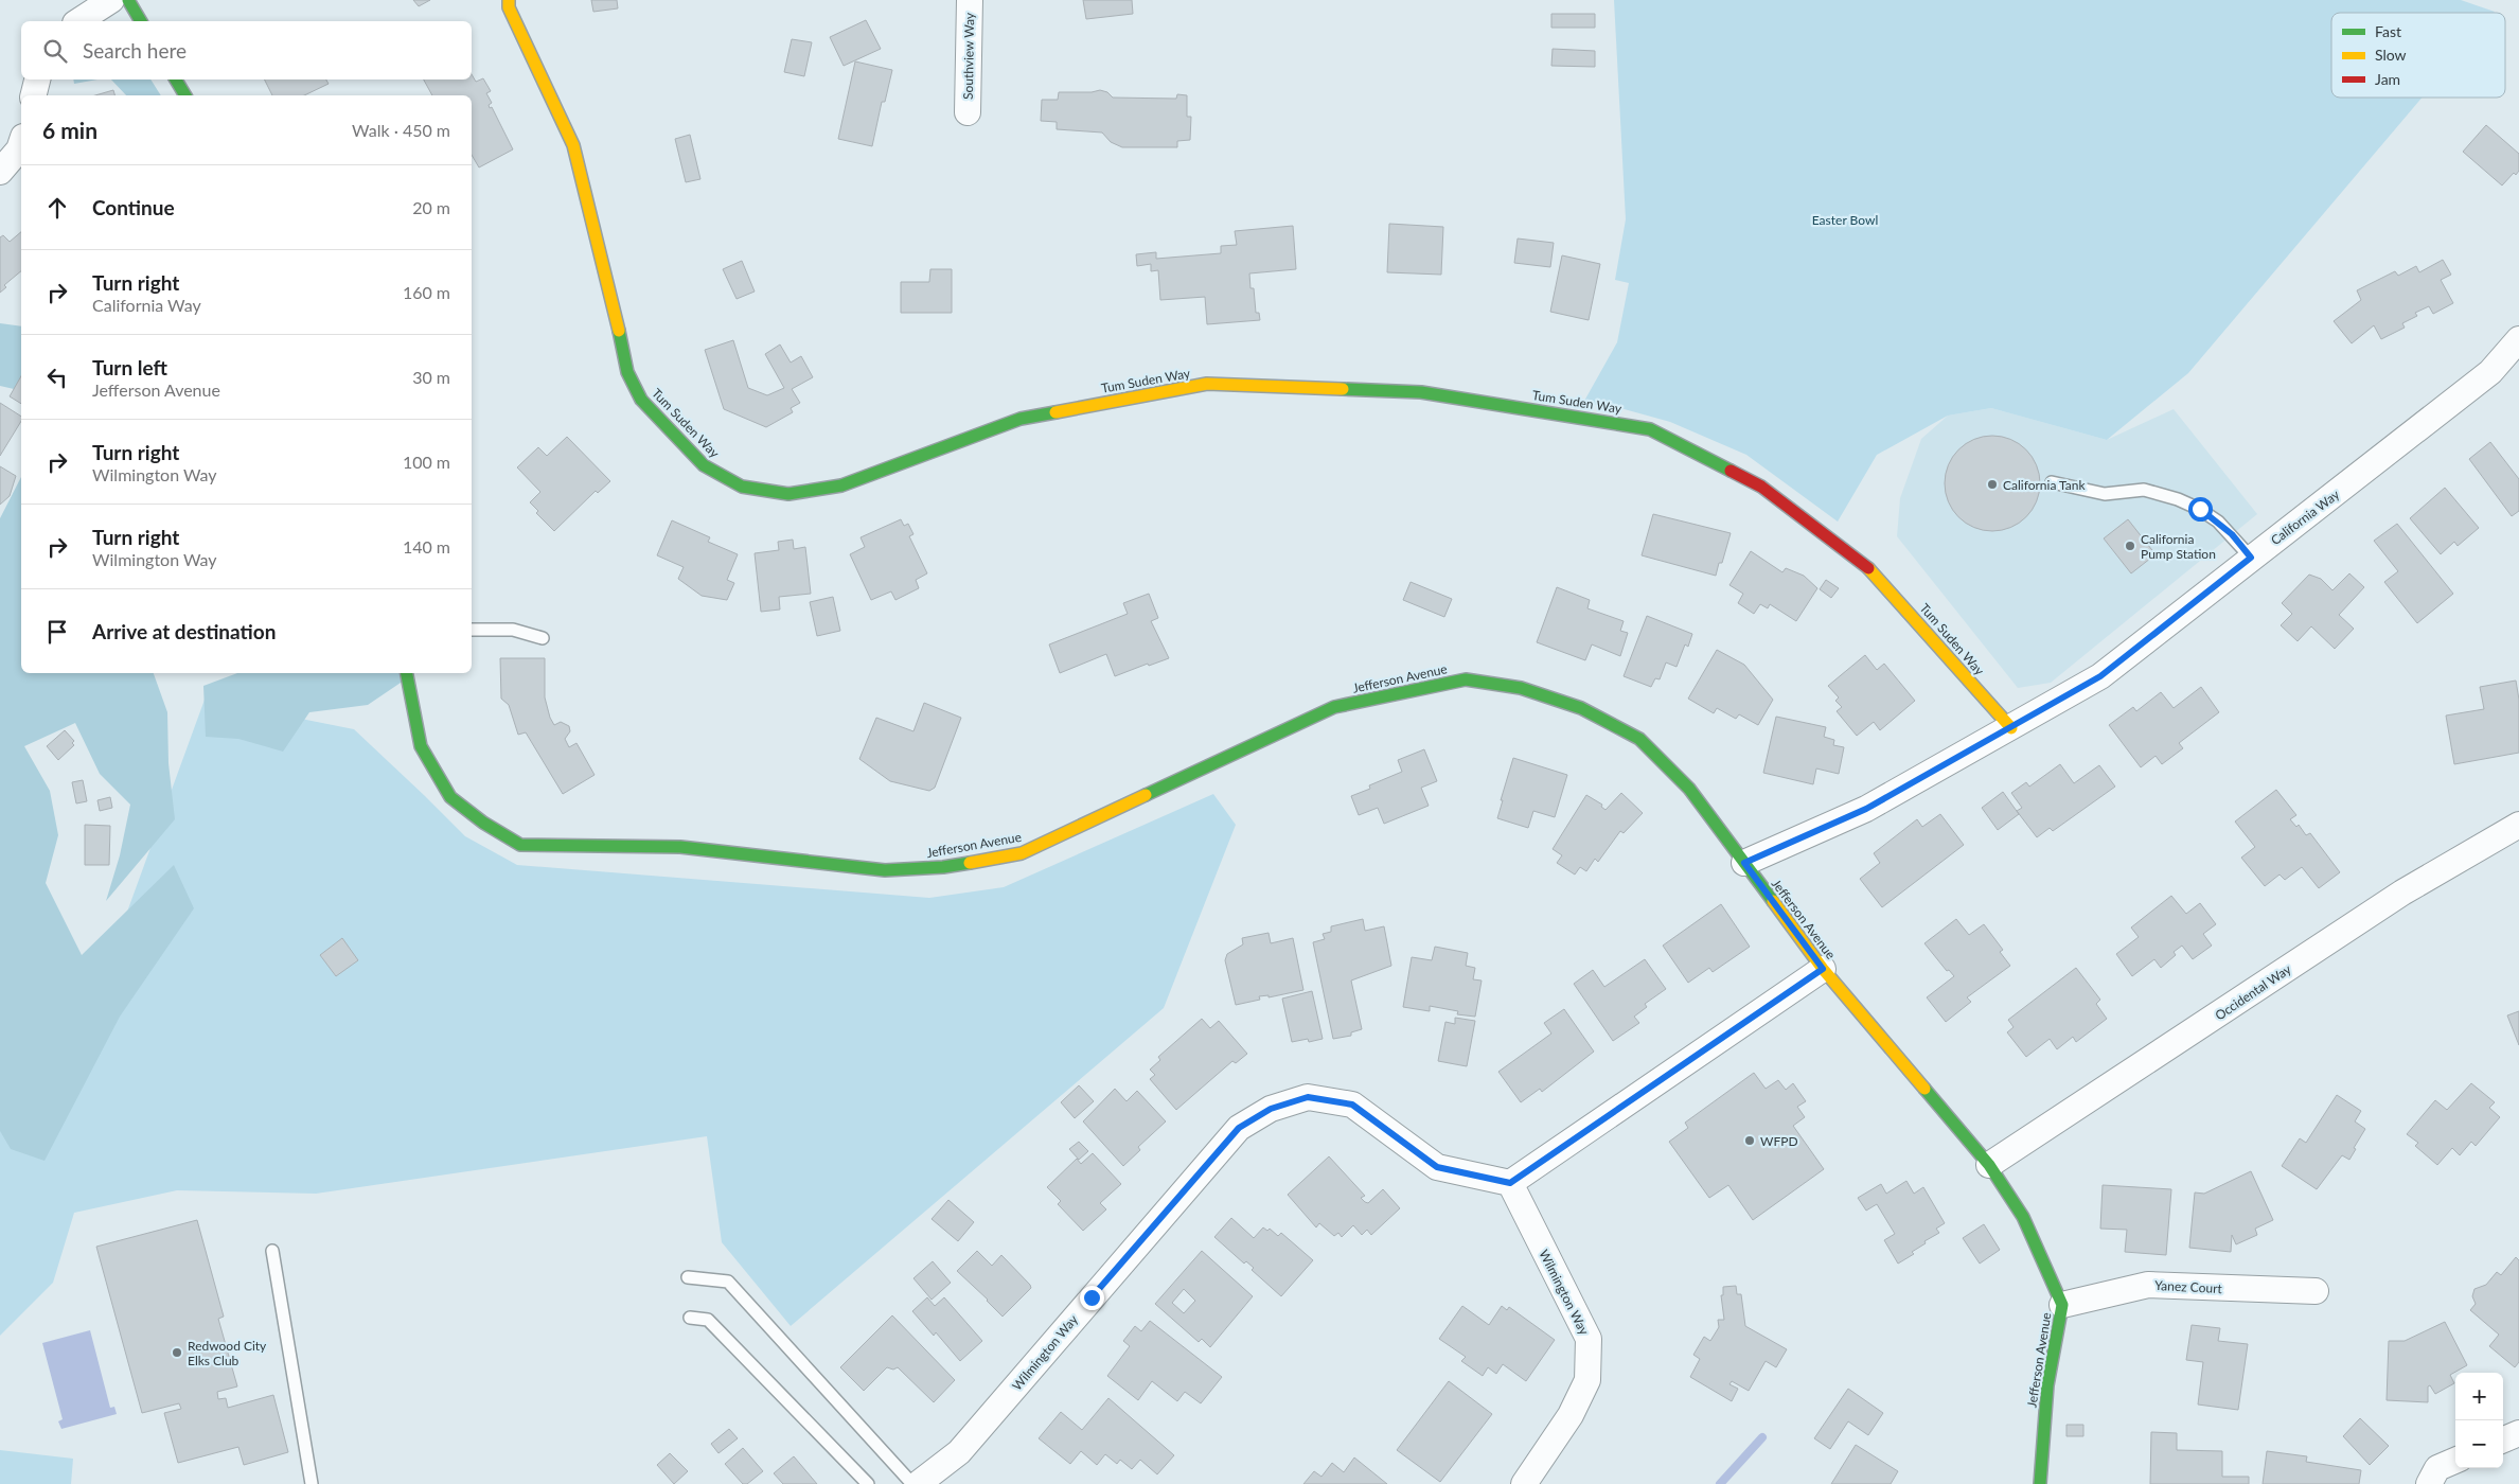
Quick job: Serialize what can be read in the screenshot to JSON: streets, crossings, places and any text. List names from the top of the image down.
{
  "streets": {
    "street": [
      "Southview Way",
      "Tum Suden Way",
      "California Way",
      "Jefferson Avenue",
      "Occidental Way",
      "Yanez Court",
      "Wilmington Way"
    ]
  },
  "crossings": [
    ["Tum Suden Way", "California Way"],
    ["California Way", "Jefferson Avenue"],
    ["Jefferson Avenue", "Occidental Way"],
    ["Jefferson Avenue", "Yanez Court"]
  ],
  "parks": ["Easter Bowl"],
  "places": [
    "California Tank",
    "California Pump Station",
    "WFPD",
    "Redwood City Elks Club"
  ],
  "legend": ["Fast", "Slow", "Jam"],
  "page": {
    "search": "Search here",
    "heading": ["6 min", "Walk · 450 m"],
    "list": [
      ["Continue", "20 m"],
      ["Turn right", "California Way", "160 m"],
      ["Turn left", "Jefferson Avenue", "30 m"],
      ["Turn right", "Wilmington Way", "100 m"],
      ["Turn right", "Wilmington Way", "140 m"],
      "Arrive at destination"
    ],
    "map_buttons": ["+", "−"]
  }
}
